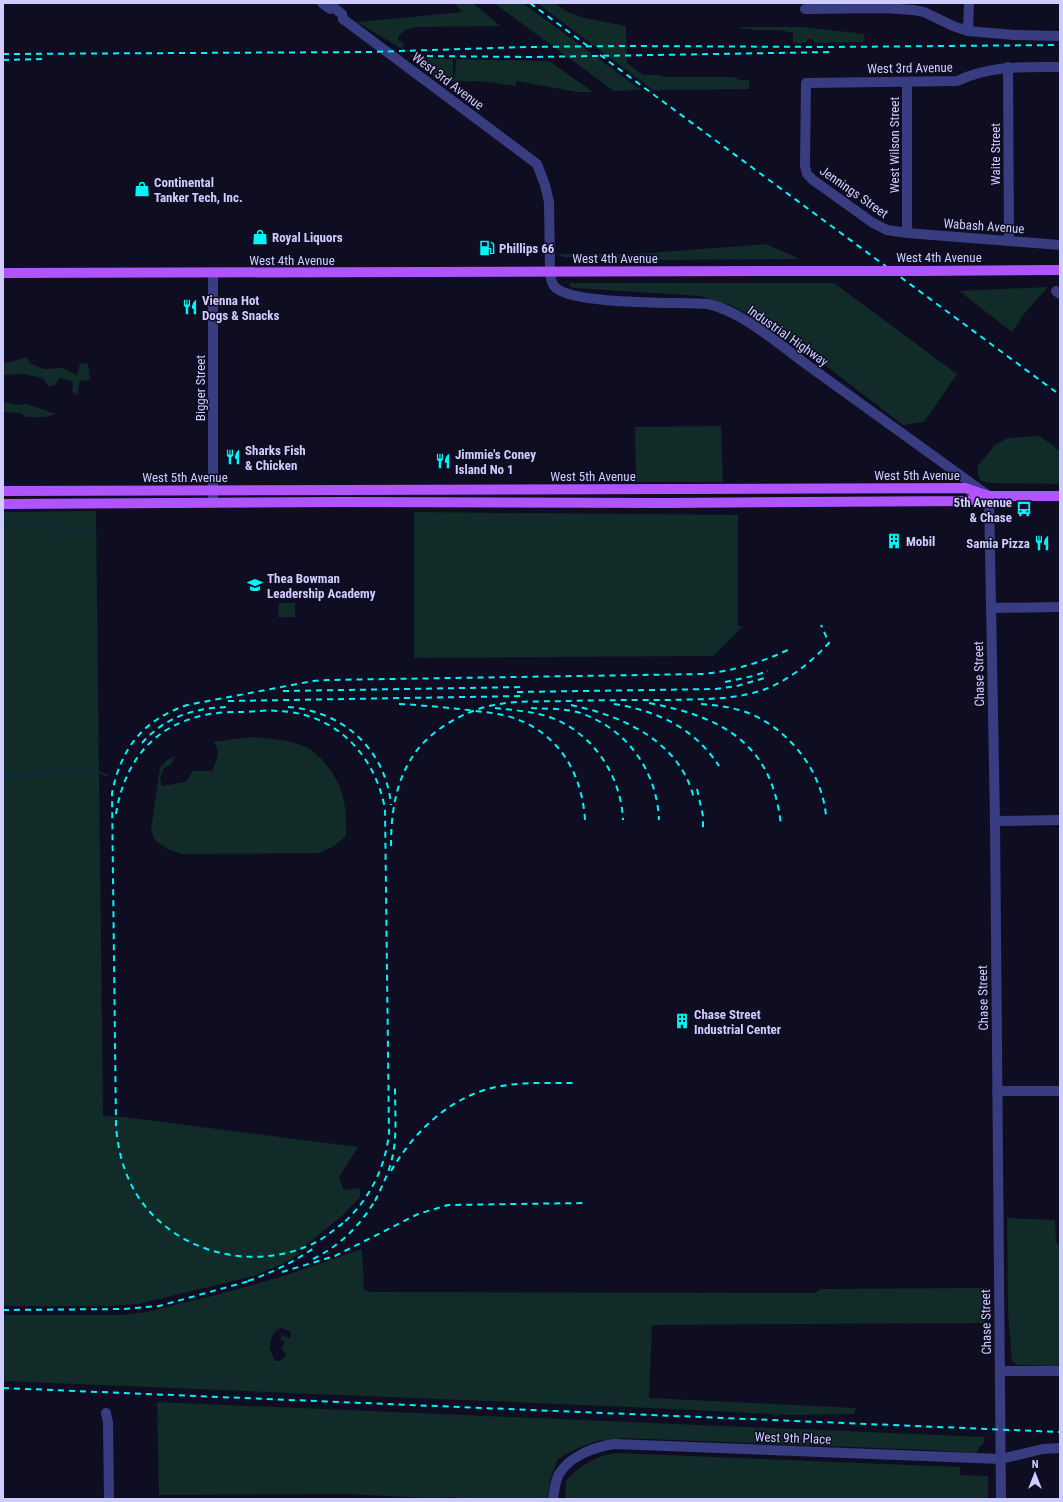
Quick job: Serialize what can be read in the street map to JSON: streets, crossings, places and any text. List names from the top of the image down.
{
  "streets": {
    "main road": ["West 4th Avenue", "West 5th Avenue"],
    "street": [
      "West 3rd Avenue",
      "West Wilson Street",
      "Waite Street",
      "Jennings Street",
      "Wabash Avenue",
      "Industrial Highway",
      "Bigger Street",
      "Chase Street",
      "West 9th Place"
    ]
  },
  "crossings": [
    ["West 3rd Avenue", "West Wilson Street"],
    ["West 3rd Avenue", "Waite Street"],
    ["West 3rd Avenue", "Jennings Street"],
    ["West 3rd Avenue", "West 4th Avenue"],
    ["West 3rd Avenue", "Industrial Highway"],
    ["West Wilson Street", "Jennings Street"],
    ["West Wilson Street", "Wabash Avenue"],
    ["Waite Street", "Wabash Avenue"],
    ["Jennings Street", "Wabash Avenue"],
    ["West 4th Avenue", "Industrial Highway"],
    ["West 4th Avenue", "Bigger Street"],
    ["Industrial Highway", "West 5th Avenue"],
    ["Industrial Highway", "Chase Street"],
    ["Bigger Street", "West 5th Avenue"],
    ["West 5th Avenue", "Chase Street"],
    ["Chase Street", "West 9th Place"]
  ],
  "places": {
    "shop": ["Continental Tanker Tech, Inc.", "Royal Liquors"],
    "fuel station": ["Phillips 66"],
    "restaurant": [
      "Vienna Hot Dogs & Snacks",
      "Sharks Fish & Chicken",
      "Jimmie's Coney Island No 1",
      "Samia Pizza"
    ],
    "bus stop": ["5th Avenue & Chase"],
    "building": ["Mobil", "Chase Street Industrial Center"],
    "school or university": ["Thea Bowman Leadership Academy"]
  },
  "north": "top"
}
